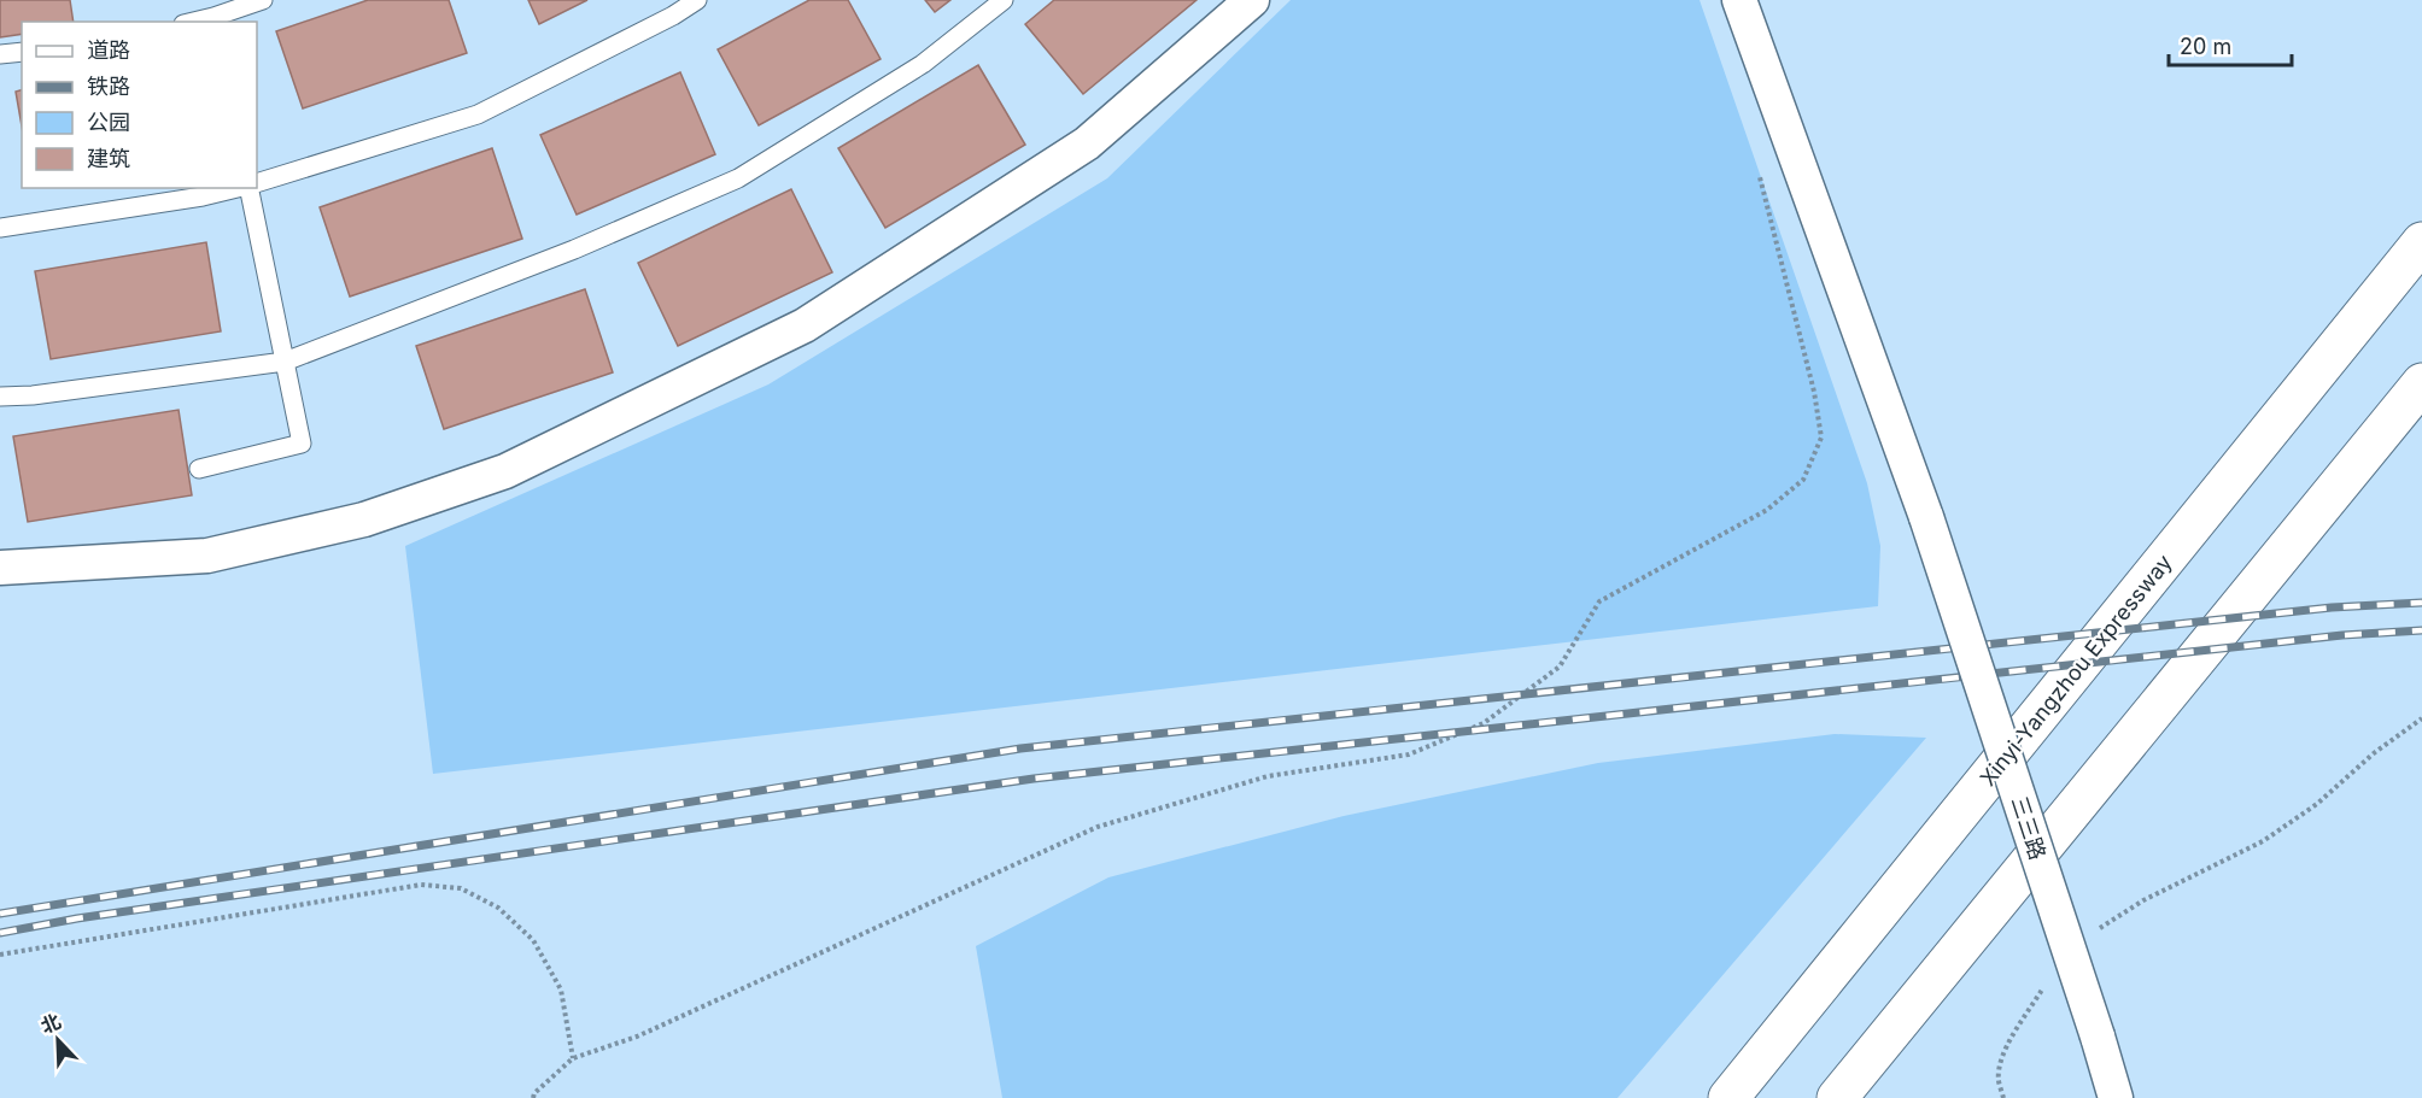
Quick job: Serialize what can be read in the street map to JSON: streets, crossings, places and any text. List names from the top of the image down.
{
  "streets": {
    "highway": ["Xinyi-Yangzhou Expressway"],
    "street": ["三三路"]
  },
  "legend": [
    "道路",
    "铁路",
    "公园",
    "建筑"
  ],
  "scale_bar": "20 m",
  "north": "top left"
}
